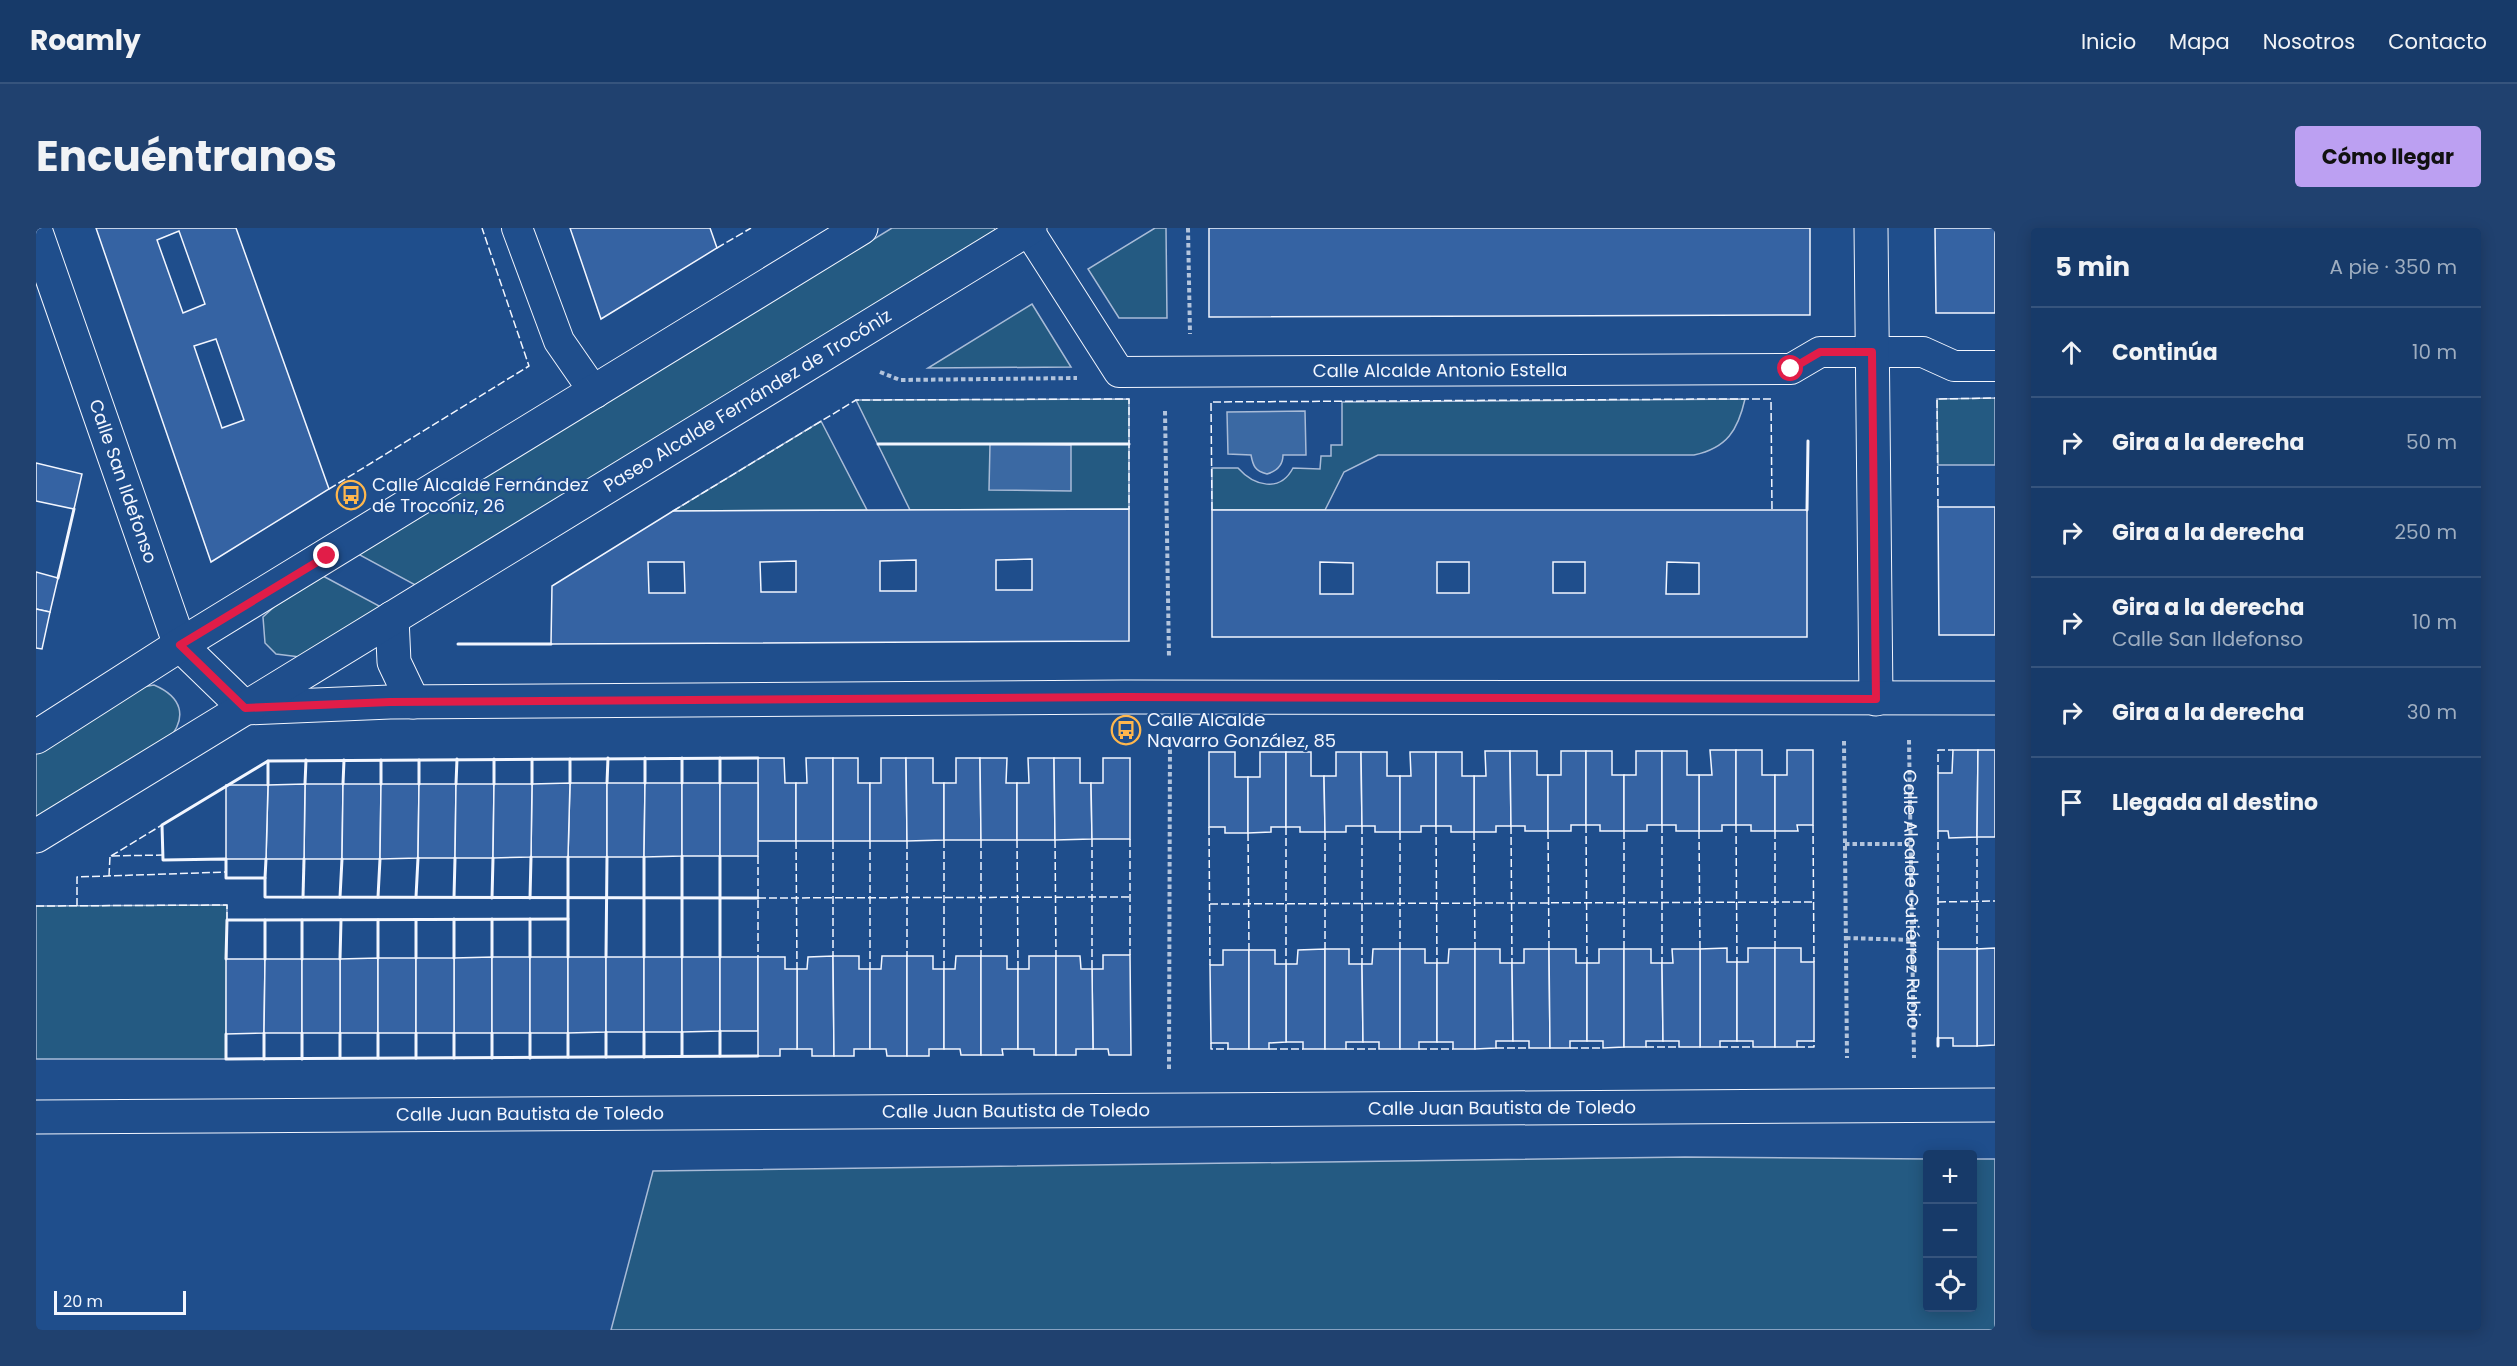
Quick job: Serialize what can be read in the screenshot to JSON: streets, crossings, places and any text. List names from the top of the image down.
{
  "streets": {
    "street": [
      "Calle Alcalde Antonio Estella",
      "Paseo Alcalde Fernández de Trocóniz",
      "Calle San Ildefonso",
      "Calle Juan Bautista de Toledo"
    ],
    "path": ["Calle Alcalde Gutiérrez Rubio"]
  },
  "crossings": [
    ["Paseo Alcalde Fernández de Trocóniz", "Calle San Ildefonso"]
  ],
  "places": {
    "bus stop": ["Calle Alcalde Fernández de Troconiz, 26", "Calle Alcalde Navarro González, 85"]
  },
  "scale_bar": "20 m",
  "page": {
    "header": "Roamly",
    "nav": [
      "Inicio",
      "Mapa",
      "Nosotros",
      "Contacto"
    ],
    "title": "Encuéntranos",
    "buttons": "Cómo llegar",
    "heading": ["5 min", "A pie · 350 m"],
    "list": [
      ["Continúa", "10 m"],
      ["Gira a la derecha", "50 m"],
      ["Gira a la derecha", "250 m"],
      ["Gira a la derecha", "Calle San Ildefonso", "10 m"],
      ["Gira a la derecha", "30 m"],
      "Llegada al destino"
    ],
    "map_buttons": ["+", "−"],
    "scale": "20 m"
  }
}
